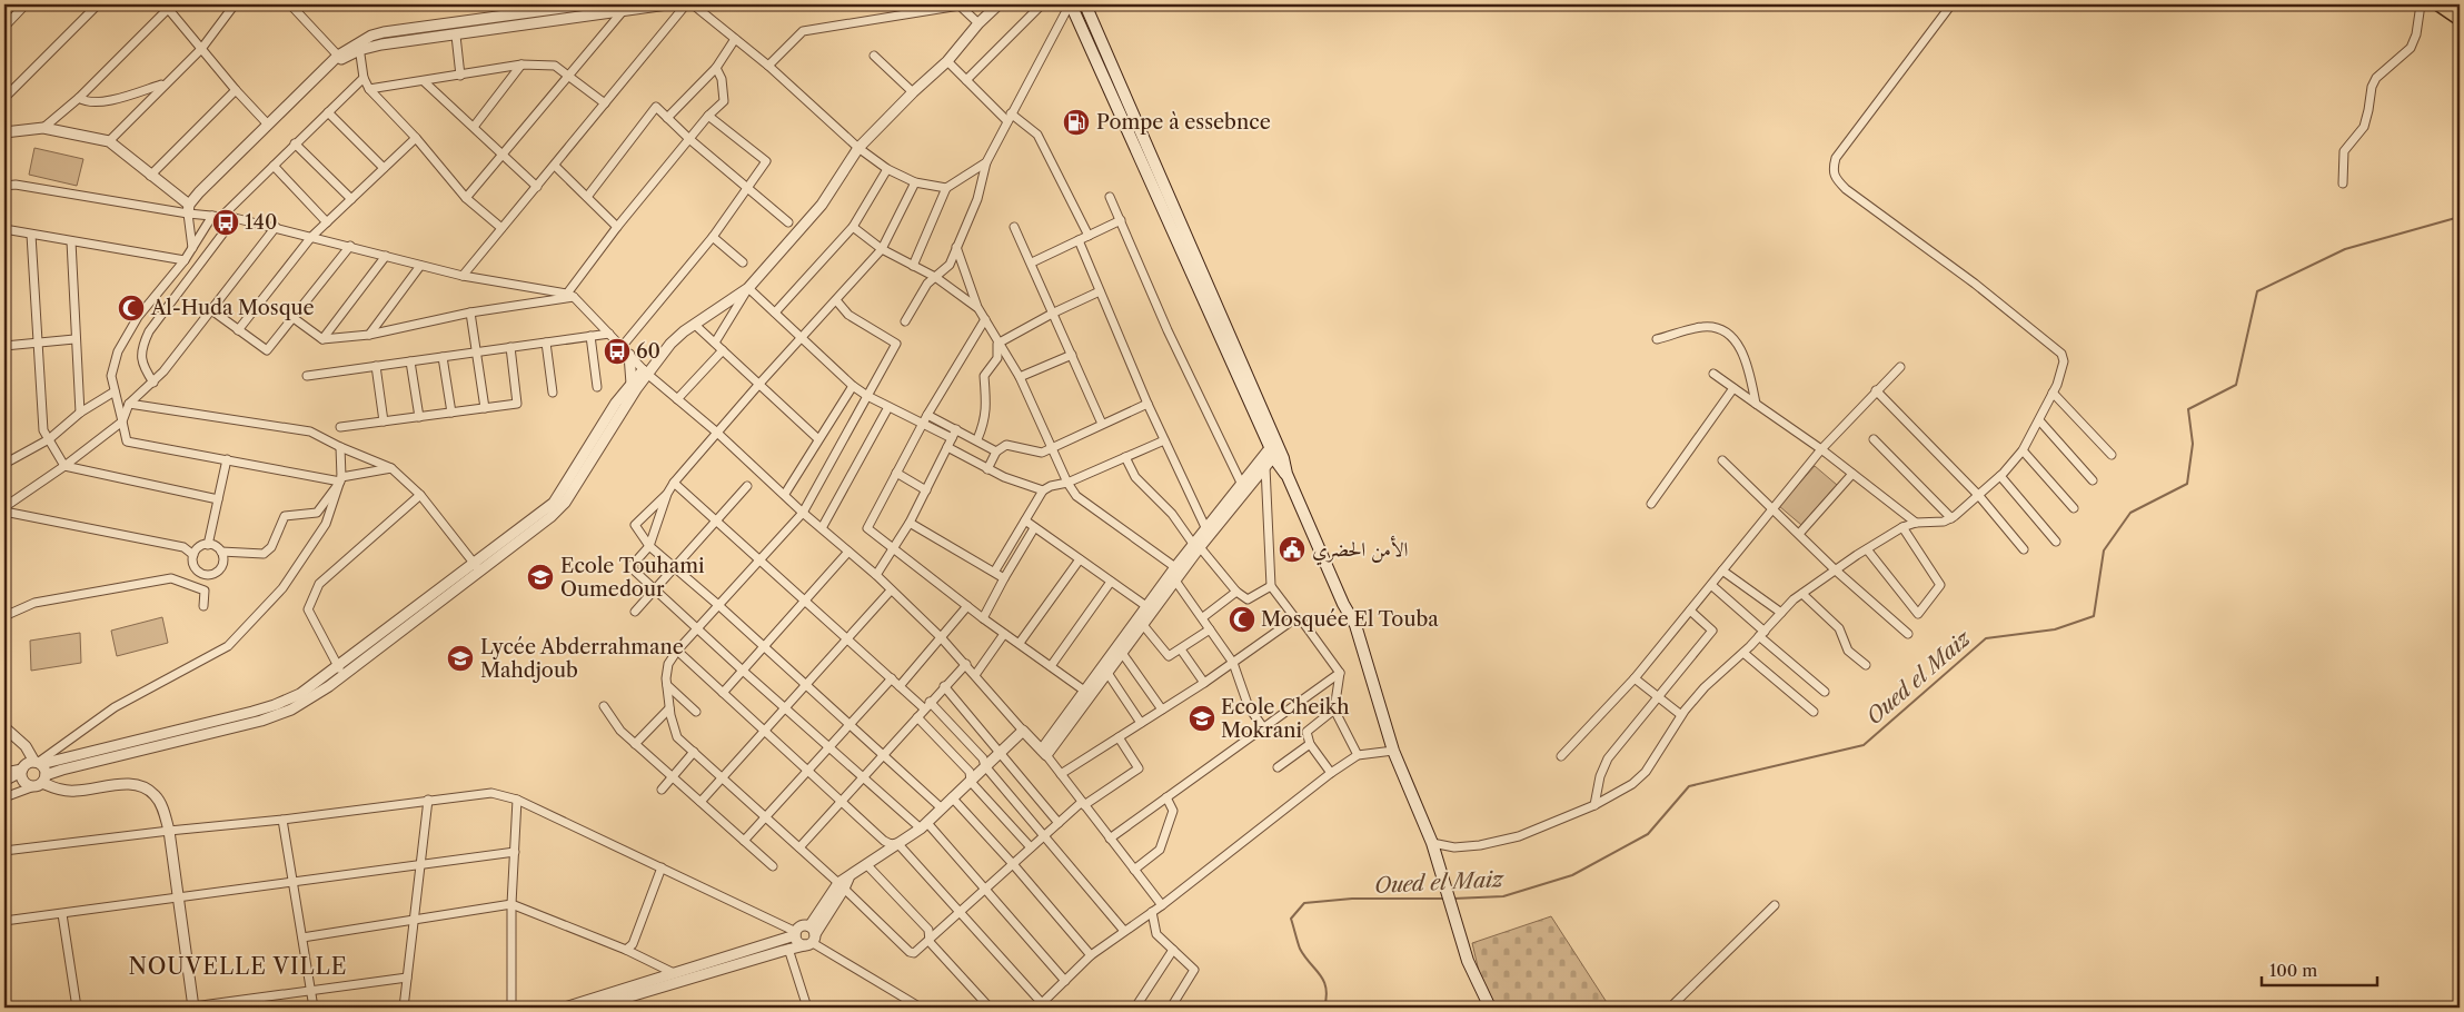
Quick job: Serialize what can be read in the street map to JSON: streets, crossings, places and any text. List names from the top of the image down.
{
  "districts": ["NOUVELLE VILLE"],
  "water": ["Oued el Maiz"],
  "places": {
    "fuel station": ["Pompe à essebnce"],
    "bus stop": ["140", "60"],
    "mosque": ["Al-Huda Mosque", "Mosquée El Touba"],
    "public building": ["الأمن الحضري"],
    "school or university": ["Ecole Touhami Oumedour", "Lycée Abderrahmane Mahdjoub", "Ecole Cheikh Mokrani"]
  },
  "scale_bar": "100 m"
}
